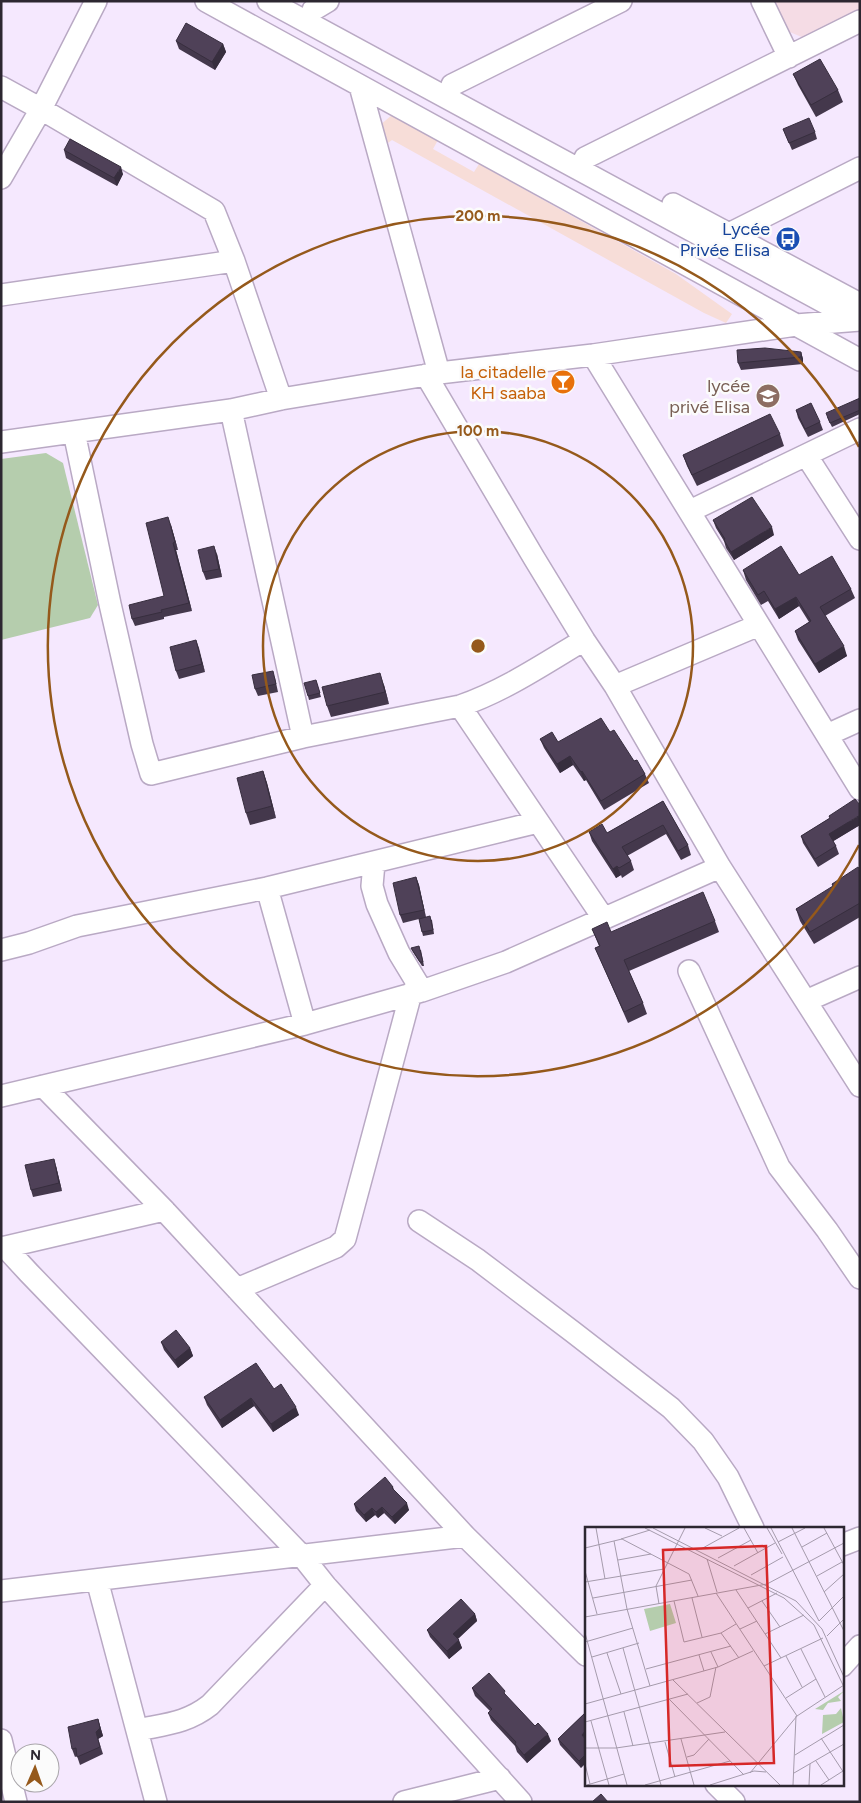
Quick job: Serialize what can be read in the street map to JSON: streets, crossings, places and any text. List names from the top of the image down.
{
  "places": {
    "bus stop": ["Lycée Privée Elisa"],
    "bar": ["la citadelle KH saaba"],
    "school or university": ["lycée privé Elisa"]
  },
  "north": "top",
  "rings": ["200 m", "100 m"]
}
